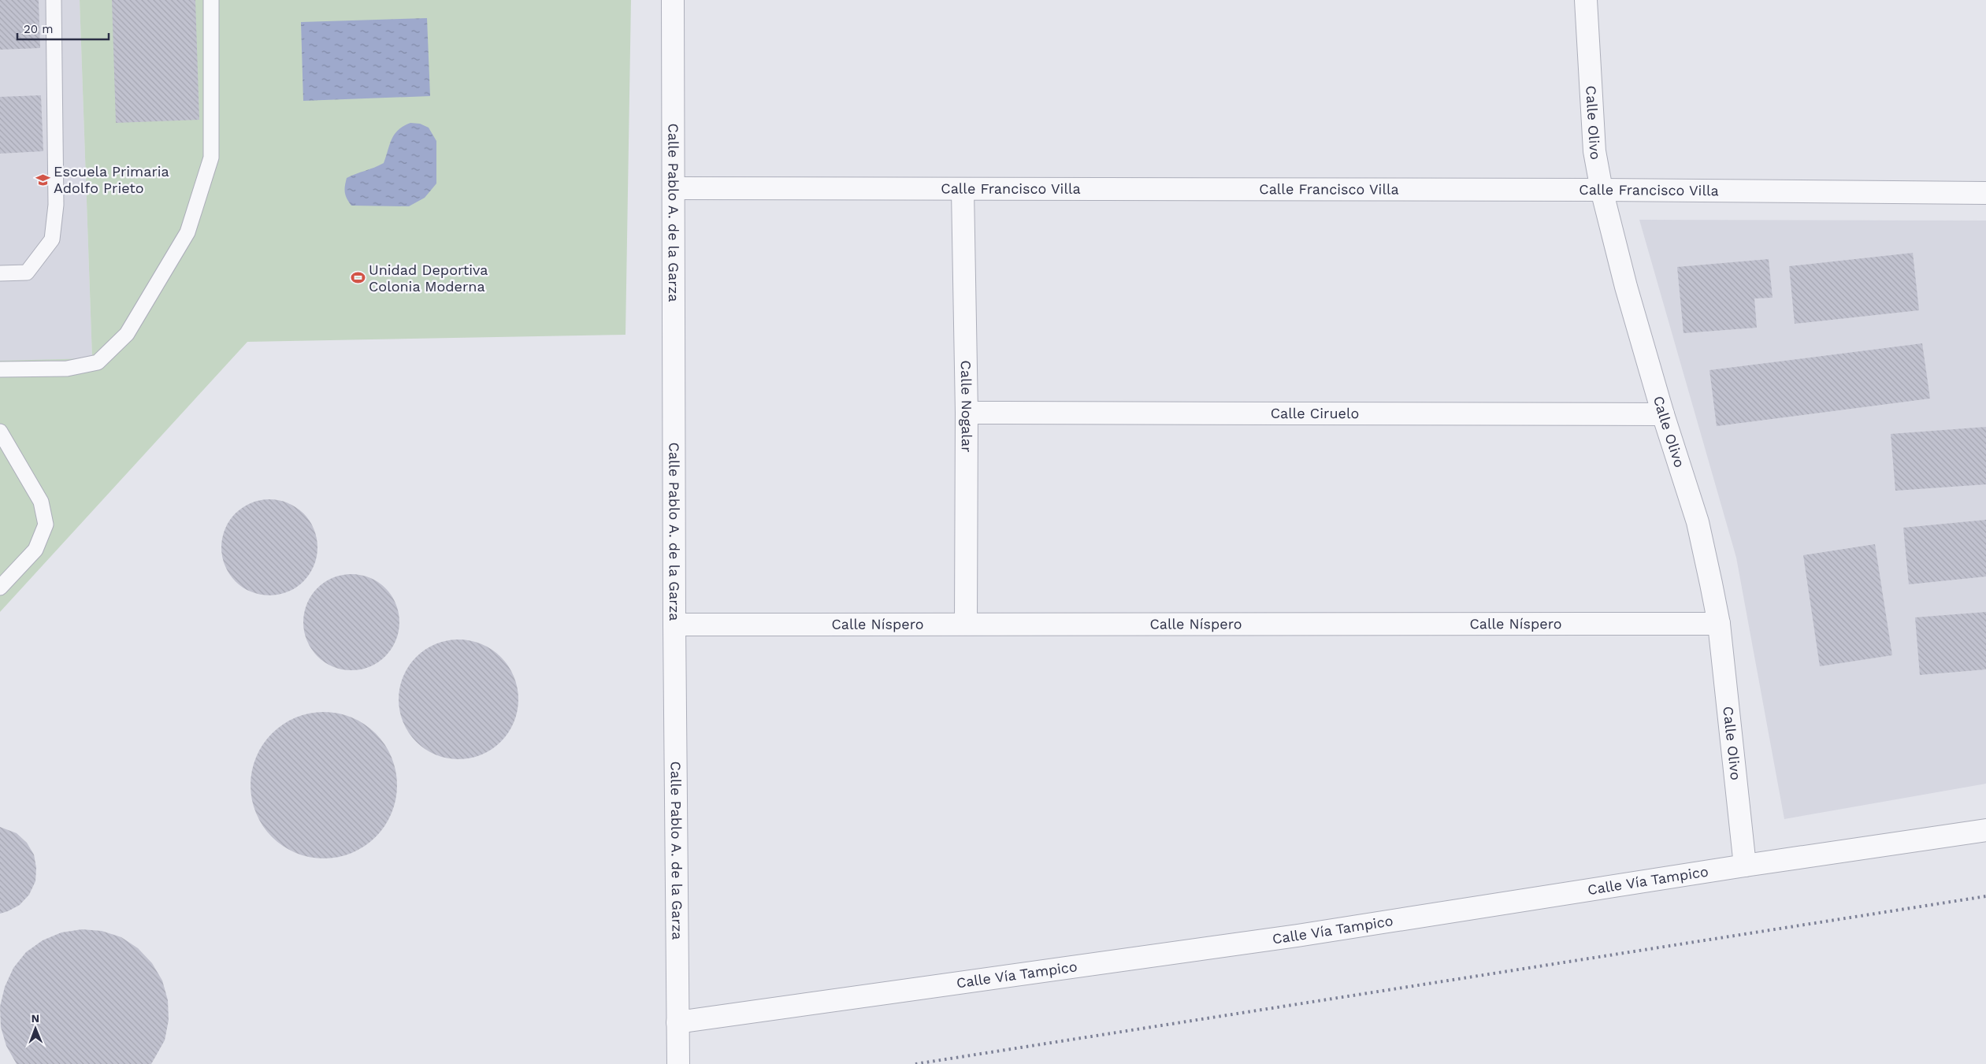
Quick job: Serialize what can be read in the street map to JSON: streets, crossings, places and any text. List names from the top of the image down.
{
  "streets": {
    "street": [
      "Calle Olivo",
      "Calle Francisco Villa",
      "Calle Pablo A. de la Garza",
      "Calle Nogalar",
      "Calle Ciruelo",
      "Calle Níspero",
      "Calle Vía Tampico"
    ]
  },
  "crossings": [
    ["Calle Olivo", "Calle Francisco Villa"],
    ["Calle Olivo", "Calle Ciruelo"],
    ["Calle Olivo", "Calle Níspero"],
    ["Calle Olivo", "Calle Vía Tampico"],
    ["Calle Francisco Villa", "Calle Pablo A. de la Garza"],
    ["Calle Francisco Villa", "Calle Nogalar"],
    ["Calle Pablo A. de la Garza", "Calle Níspero"],
    ["Calle Pablo A. de la Garza", "Calle Vía Tampico"],
    ["Calle Nogalar", "Calle Ciruelo"],
    ["Calle Nogalar", "Calle Níspero"]
  ],
  "places": {
    "school or university": ["Escuela Primaria Adolfo Prieto"],
    "sports": ["Unidad Deportiva Colonia Moderna"]
  },
  "scale_bar": "20 m",
  "north": "top"
}
